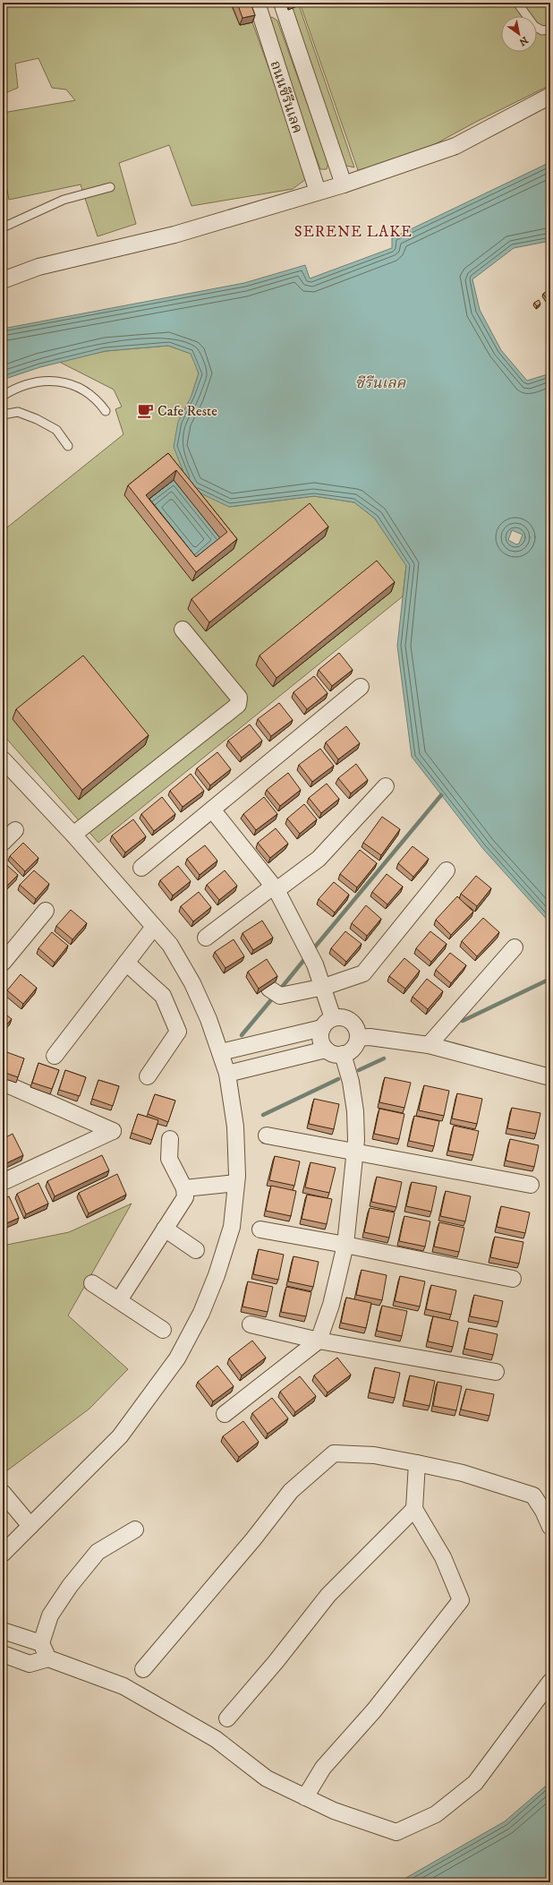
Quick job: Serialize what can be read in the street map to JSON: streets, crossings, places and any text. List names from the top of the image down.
{
  "streets": {
    "street": ["ถนนซีรีนเลค"]
  },
  "districts": ["SERENE LAKE"],
  "water": ["ซีรีนเลค"],
  "places": {
    "cafe": ["Cafe Reste"]
  },
  "north": "bottom right"
}
